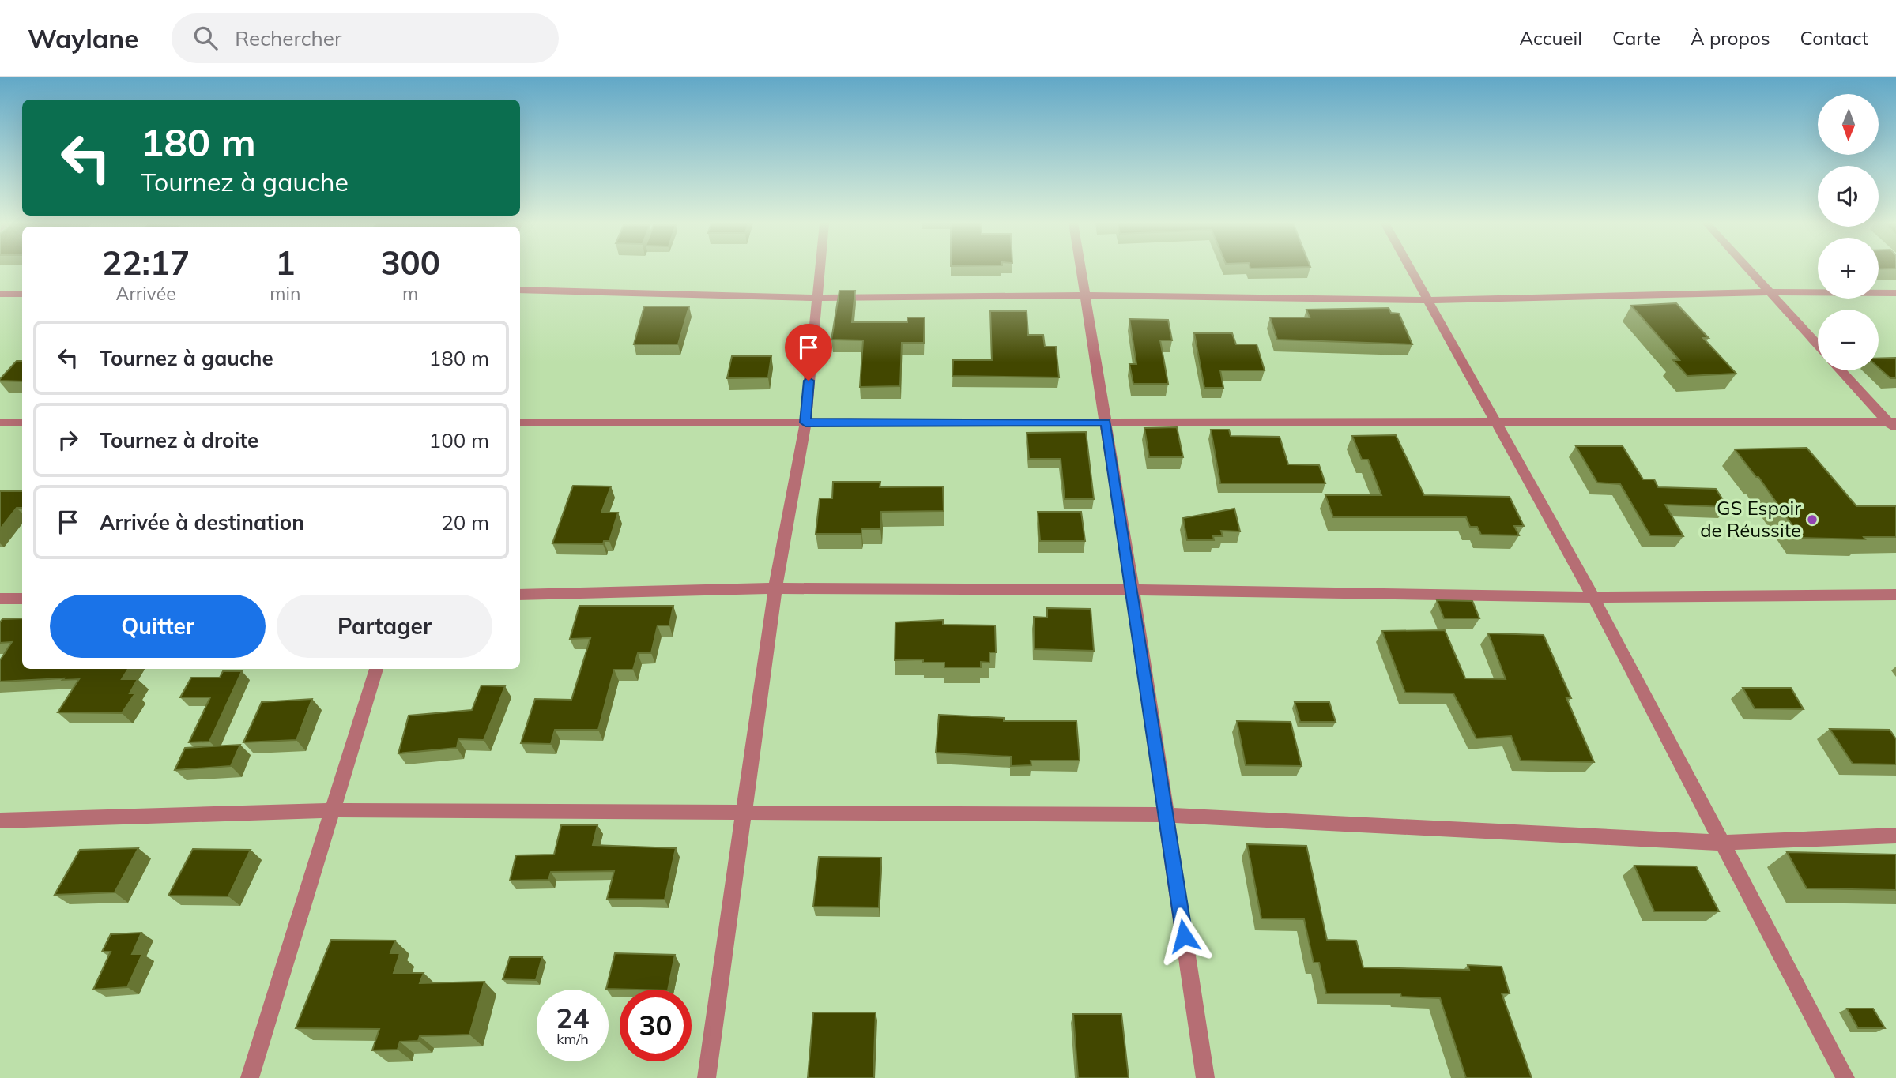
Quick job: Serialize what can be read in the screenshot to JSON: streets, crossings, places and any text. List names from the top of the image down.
{
  "places": ["GS Espoir de Réussite"],
  "north": "bottom",
  "page": {
    "header": "Waylane",
    "search": "Rechercher",
    "nav": [
      "Accueil",
      "Carte",
      "À propos",
      "Contact"
    ],
    "map_buttons": ["+", "−"],
    "turn": ["180 m", "Tournez à gauche"],
    "eta": [
      "22:17",
      "Arrivée",
      "1",
      "min",
      "300",
      "m"
    ],
    "list": [
      {
        "name": "Tournez à gauche",
        "value": "180 m"
      },
      {
        "name": "Tournez à droite",
        "value": "100 m"
      },
      {
        "name": "Arrivée à destination",
        "value": "20 m"
      }
    ],
    "buttons": ["Quitter", "Partager"],
    "speed": "24 km/h",
    "limit": "30"
  }
}
